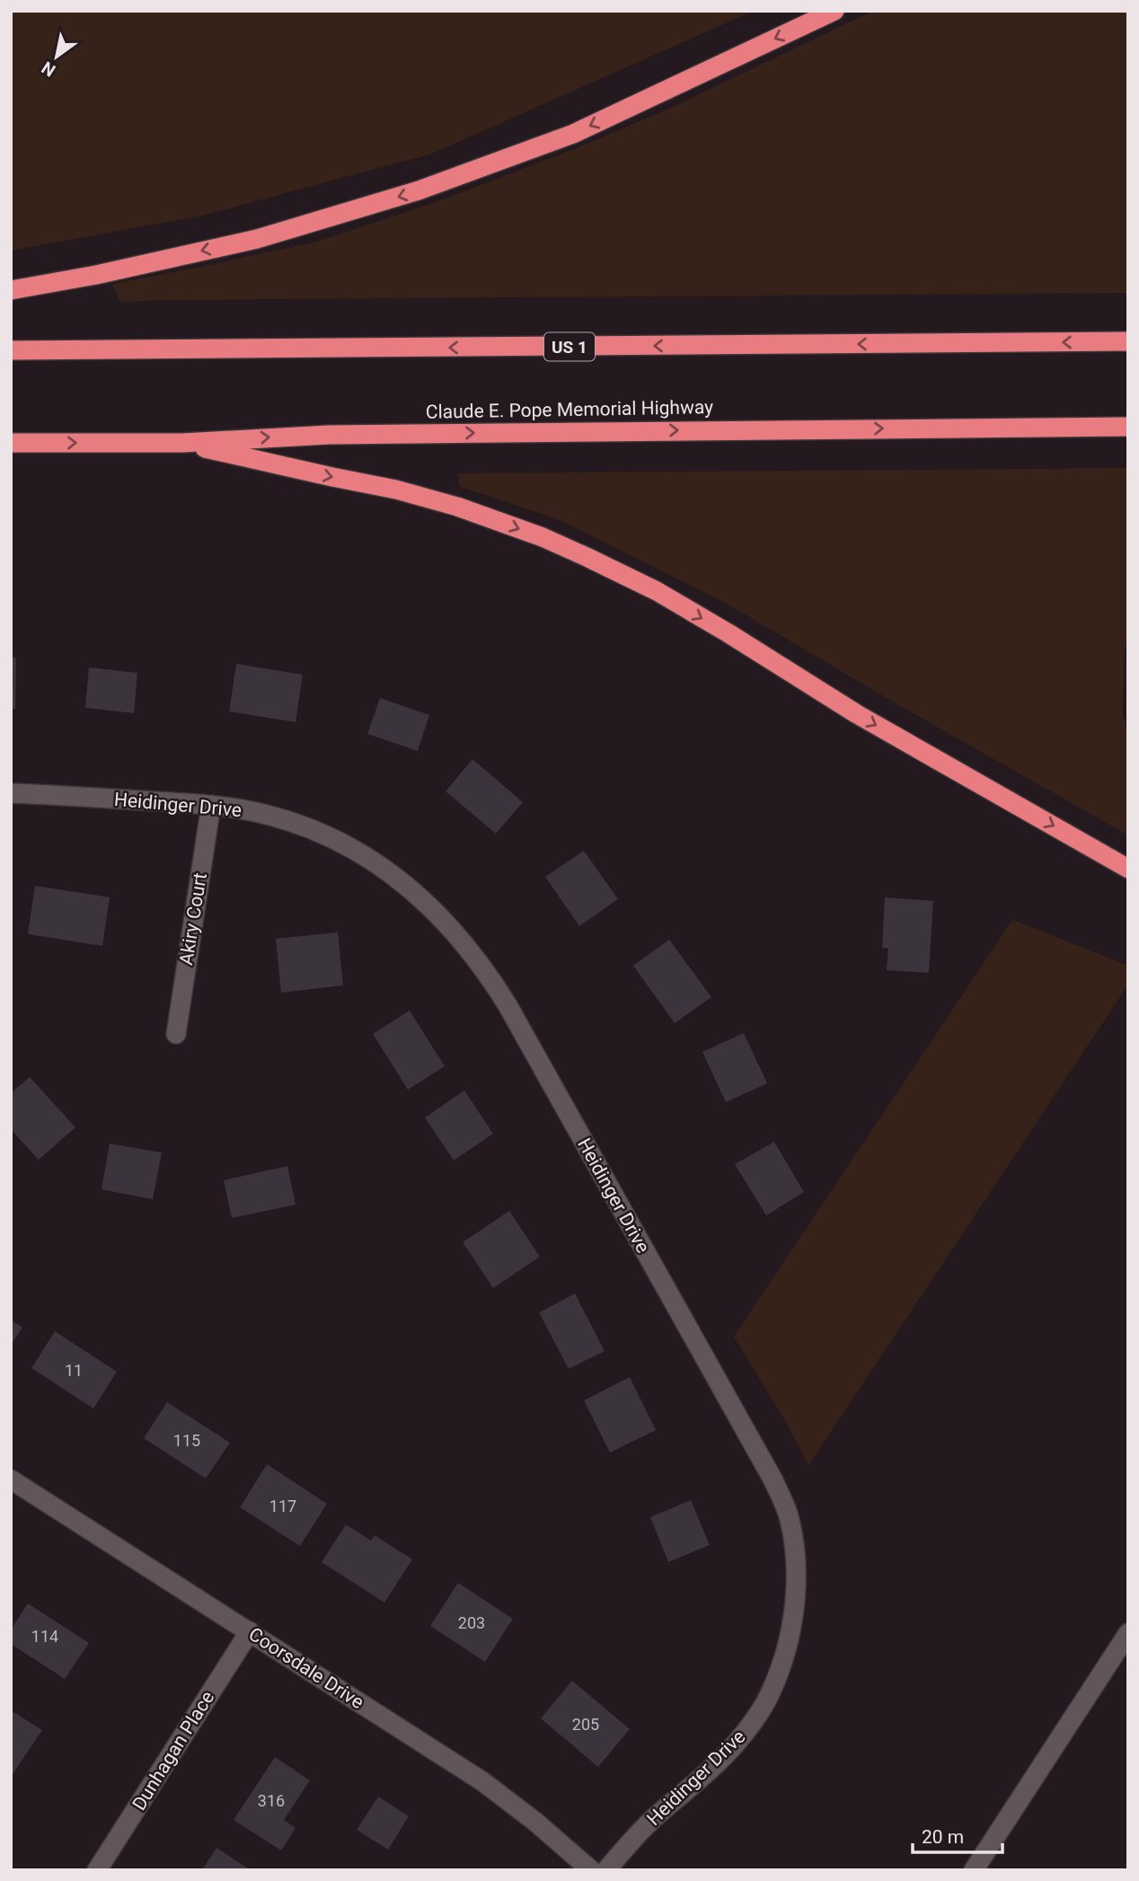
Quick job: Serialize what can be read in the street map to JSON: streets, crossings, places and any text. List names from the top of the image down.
{
  "streets": {
    "highway": ["US 1", "Claude E. Pope Memorial Highway"],
    "street": [
      "Heidinger Drive",
      "Akiry Court",
      "Coorsdale Drive",
      "Dunhagan Place"
    ]
  },
  "crossings": [
    ["Heidinger Drive", "Akiry Court"],
    ["Coorsdale Drive", "Dunhagan Place"]
  ],
  "house_numbers": [
    "11",
    "115",
    "117",
    "203",
    "114",
    "205",
    "316"
  ],
  "scale_bar": "20 m",
  "north": "bottom left"
}
